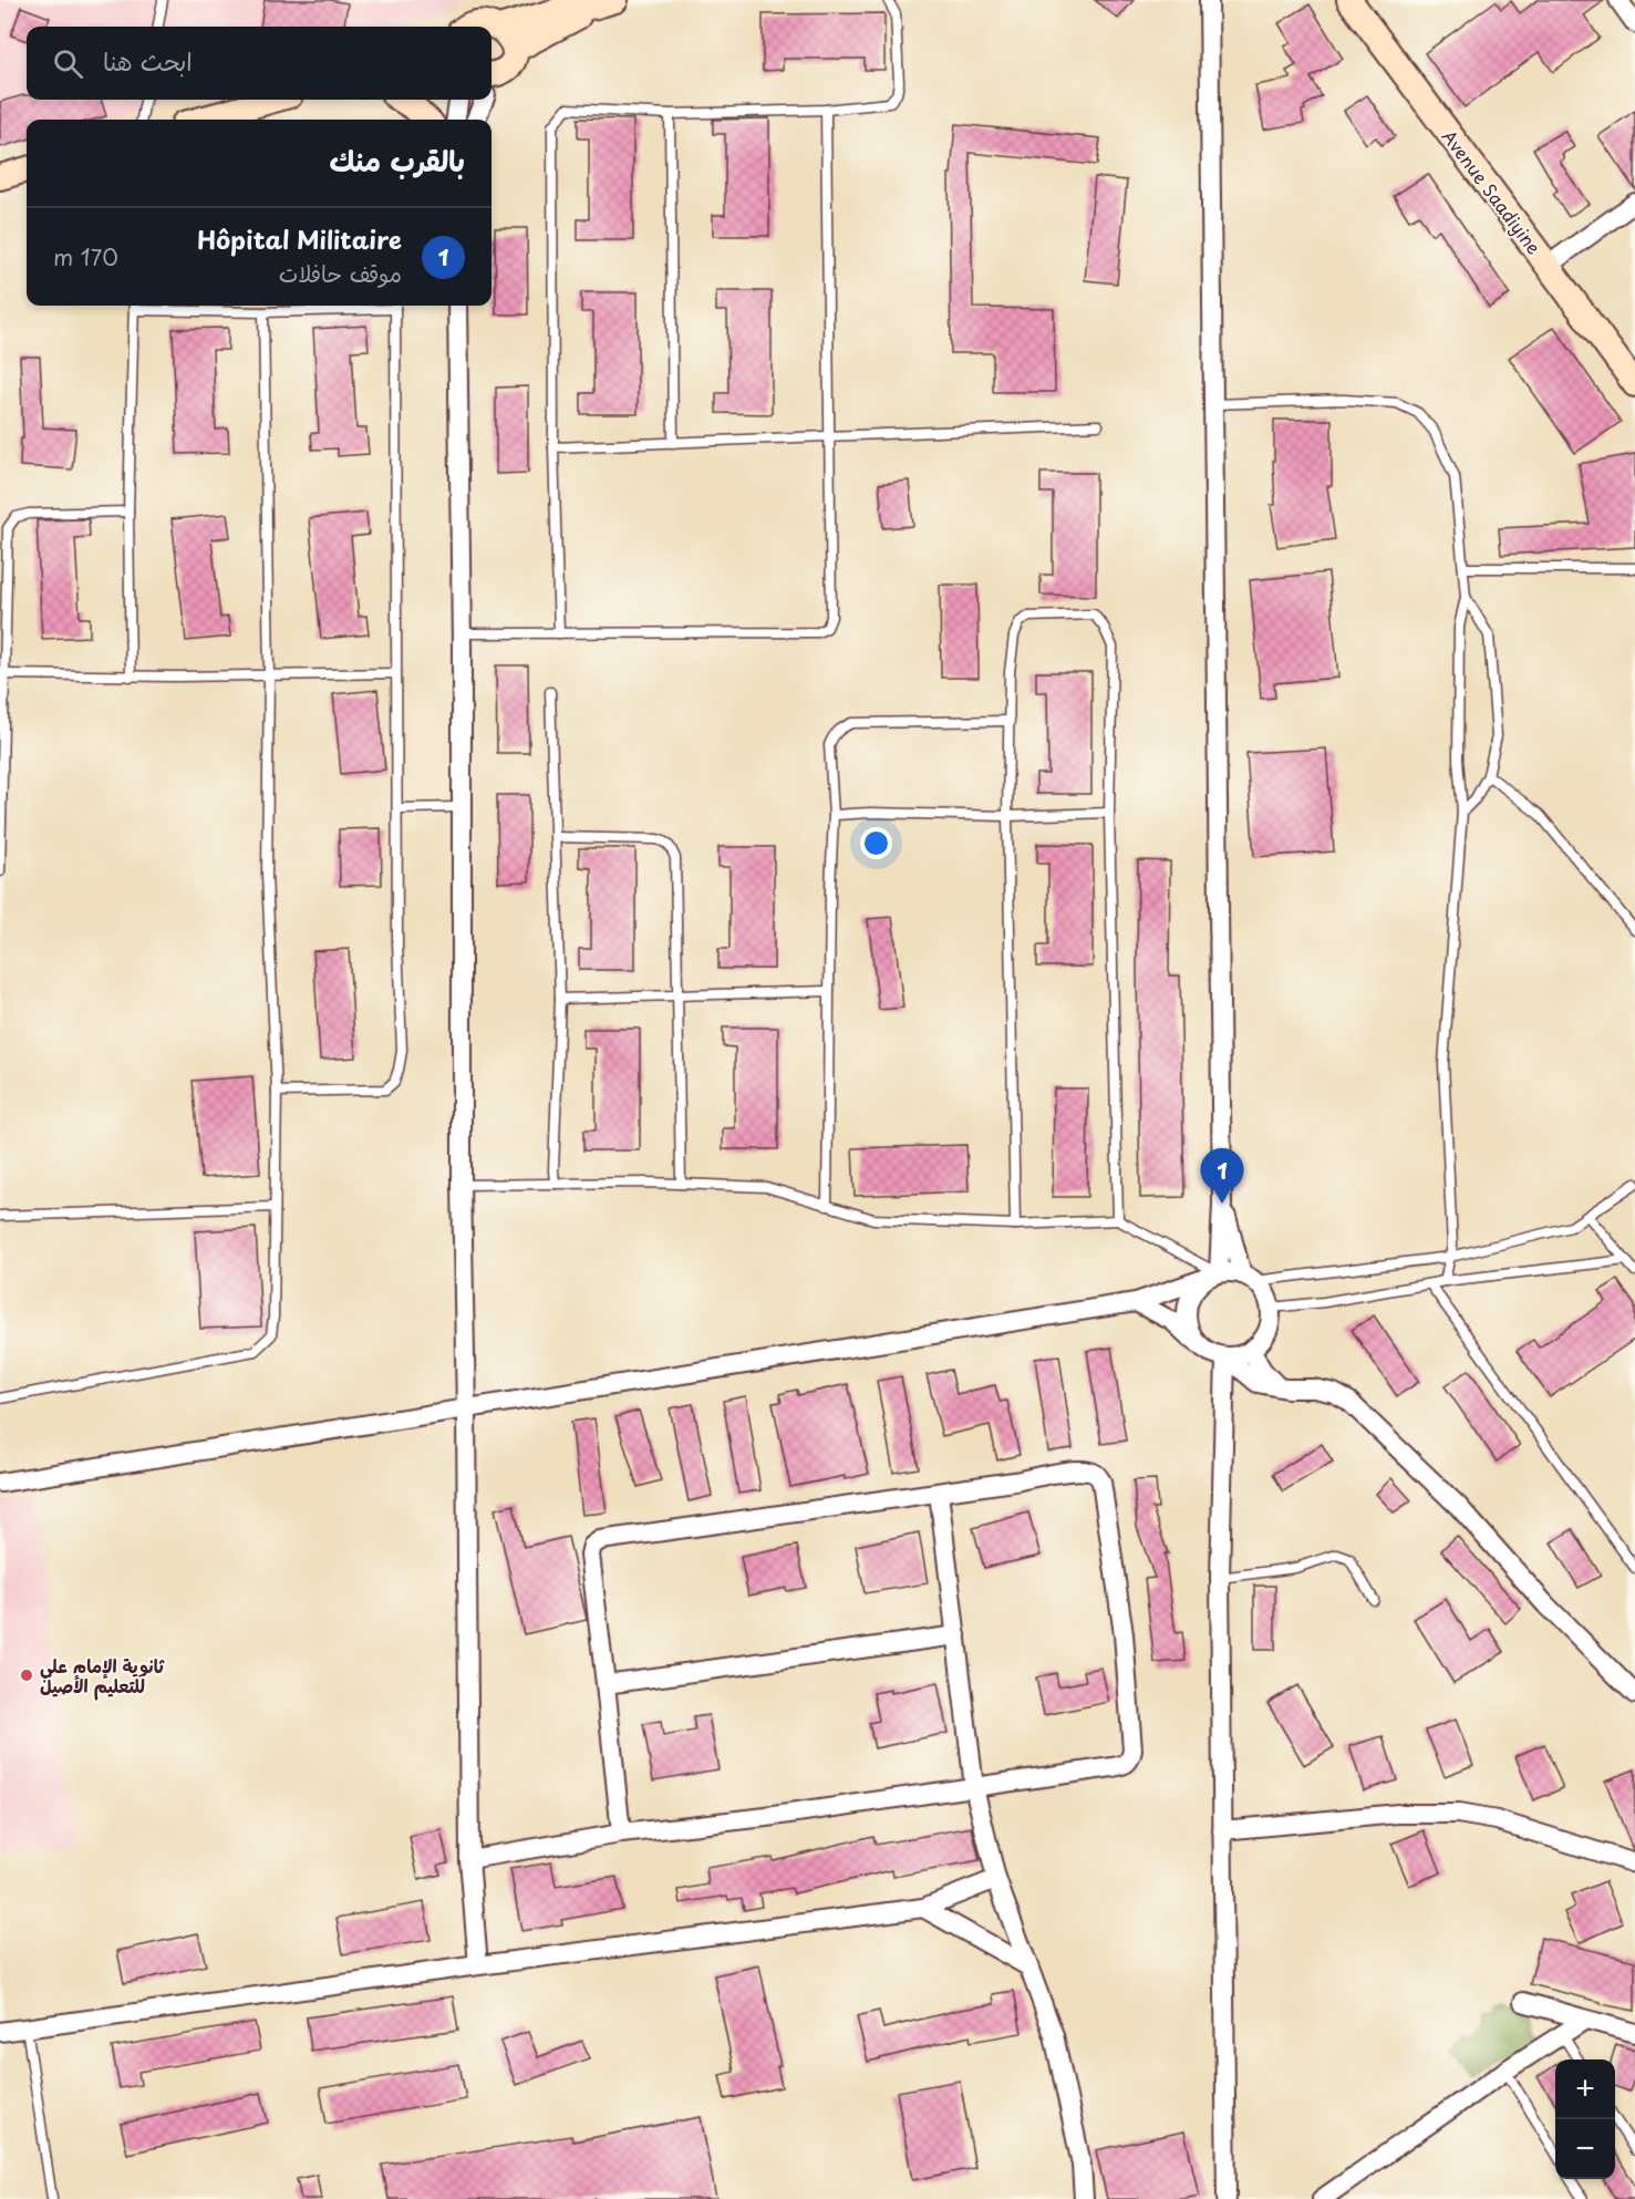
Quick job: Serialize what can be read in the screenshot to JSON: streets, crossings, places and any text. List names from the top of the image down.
{
  "streets": {
    "main road": ["Avenue Saadiyine"]
  },
  "places": ["ثانوية الإمام علي للتعليم الأصيل"],
  "page": {
    "search": "ابحث هنا",
    "heading": "بالقرب منك",
    "list": [
      {
        "mark": "1",
        "name": "Hôpital Militaire",
        "note": "موقف حافلات",
        "value": "170 m"
      }
    ],
    "pins": "1",
    "map_buttons": ["+", "−"]
  }
}
